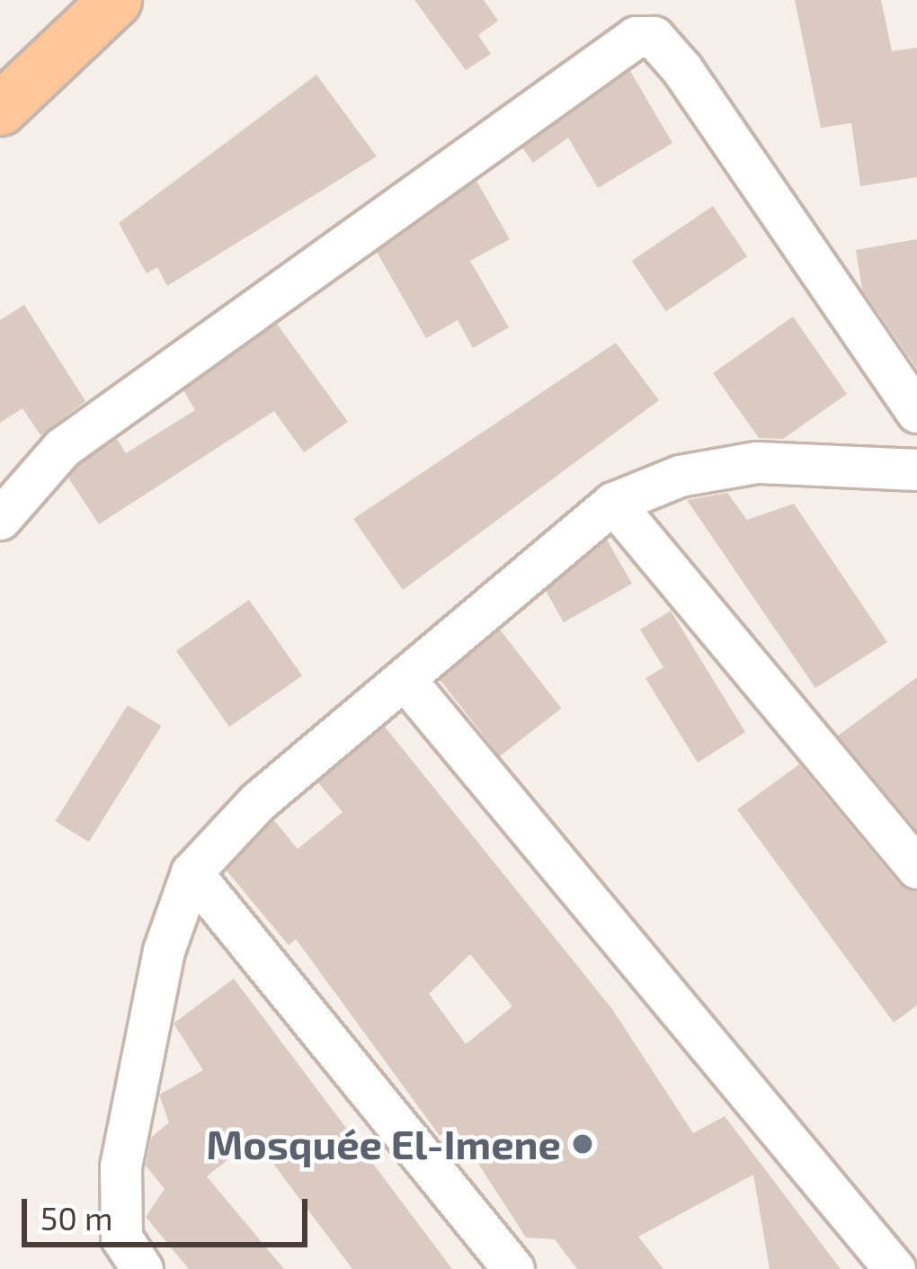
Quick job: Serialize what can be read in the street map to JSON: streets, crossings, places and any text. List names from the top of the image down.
{
  "places": ["Mosquée El-Imene"],
  "scale_bar": "50 m"
}
